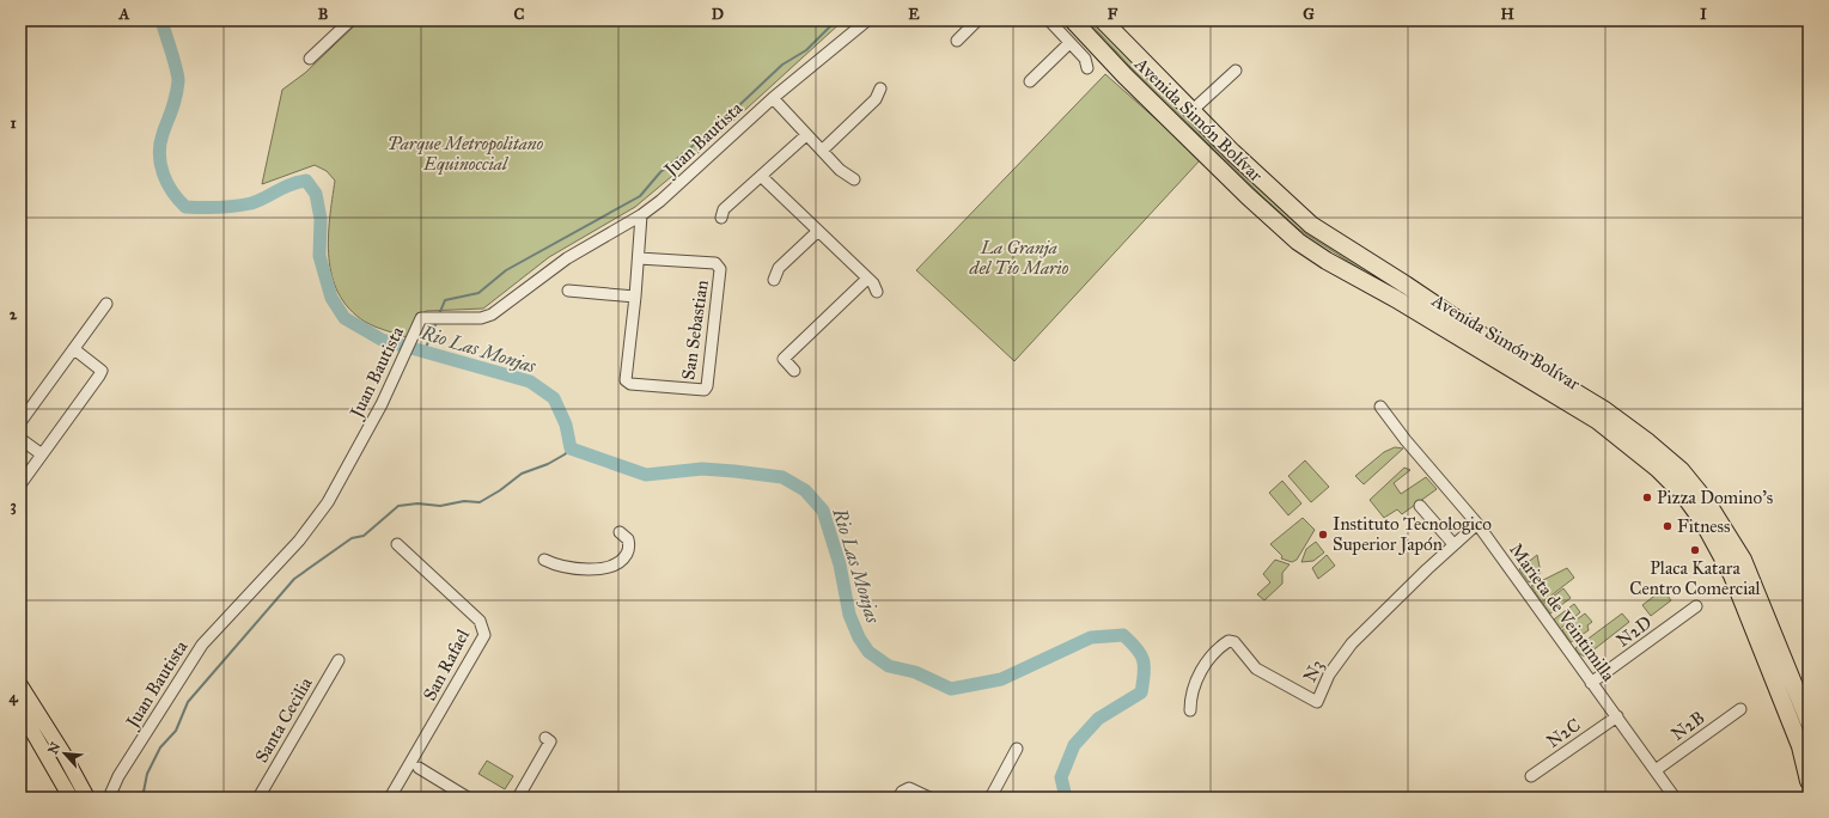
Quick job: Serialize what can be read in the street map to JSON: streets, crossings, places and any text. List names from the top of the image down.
{
  "streets": {
    "highway": ["Avenida Simón Bolívar"],
    "street": [
      "Juan Bautista",
      "San Sebastian",
      "Marieta de Veintimilla",
      "N2D",
      "San Rafael",
      "N3",
      "Santa Cecilia",
      "N2B",
      "N2C"
    ]
  },
  "crossings": [
    ["Juan Bautista", "San Sebastian"],
    ["Marieta de Veintimilla", "N2D"],
    ["Marieta de Veintimilla", "N3"],
    ["Marieta de Veintimilla", "N2B"],
    ["Marieta de Veintimilla", "N2C"]
  ],
  "water": ["Rio Las Monjas"],
  "parks": ["Parque Metropolitano Equinoccial", "La Granja del Tío Mario"],
  "places": [
    "Pizza Domino's",
    "Fitness",
    "Instituto Tecnologico Superior Japón",
    "Placa Katara Centro Comercial"
  ],
  "north": "top left",
  "grid": {
    "columns": [
      "A",
      "B",
      "C",
      "D",
      "E",
      "F",
      "G",
      "H",
      "I"
    ],
    "rows": [
      "1",
      "2",
      "3",
      "4"
    ]
  }
}
